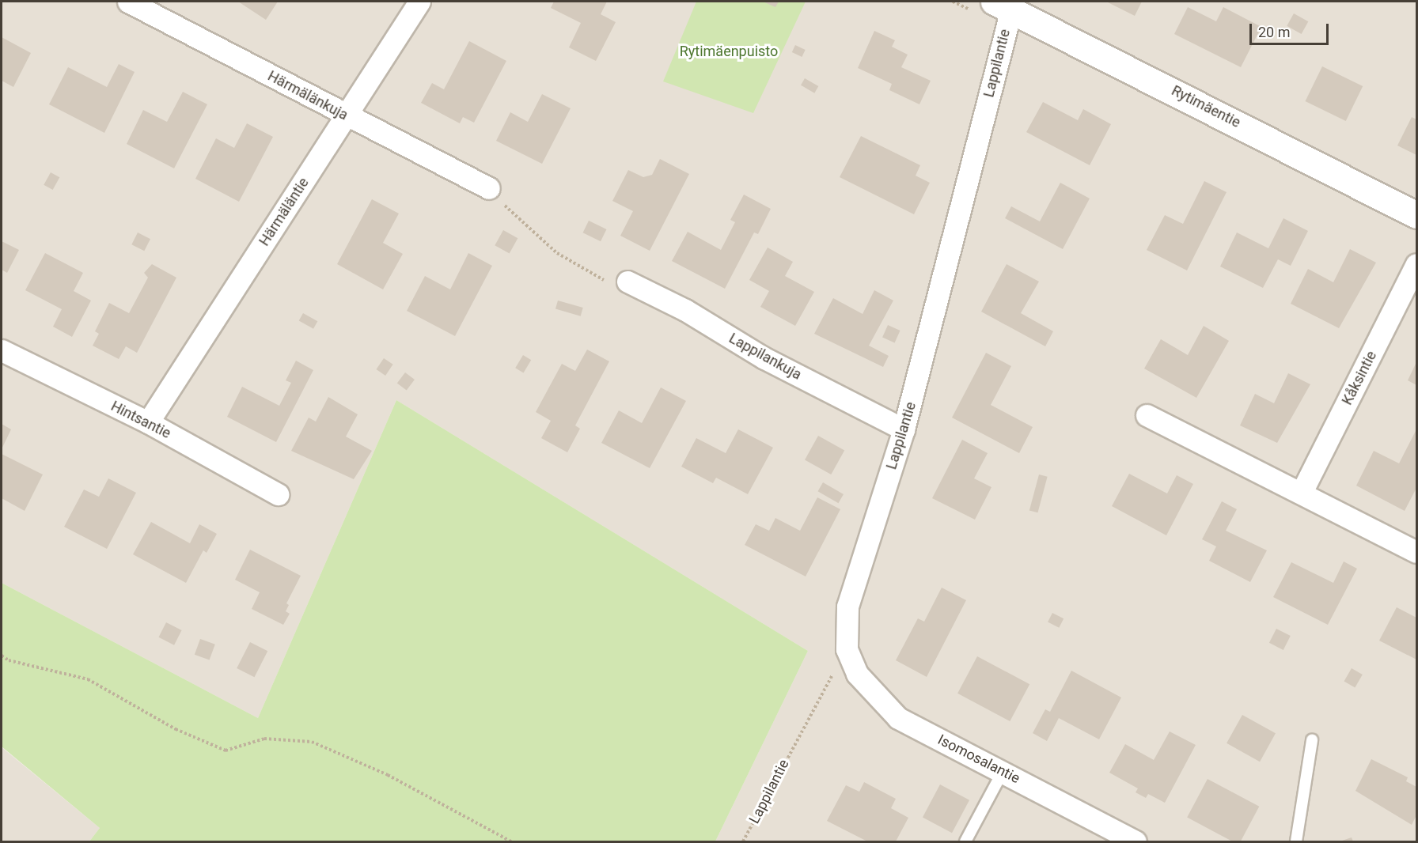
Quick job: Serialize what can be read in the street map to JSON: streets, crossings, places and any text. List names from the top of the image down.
{
  "streets": {
    "street": [
      "Lappilantie",
      "Härmälänkuja",
      "Rytimäentie",
      "Härmäläntie",
      "Lappilankuja",
      "Kåksintie",
      "Hintsantie",
      "Isomosalantie"
    ]
  },
  "crossings": [
    ["Lappilantie", "Rytimäentie"],
    ["Lappilantie", "Lappilankuja"],
    ["Lappilantie", "Isomosalantie"],
    ["Härmälänkuja", "Härmäläntie"],
    ["Härmäläntie", "Hintsantie"]
  ],
  "parks": ["Rytimäenpuisto"],
  "scale_bar": "20 m"
}
